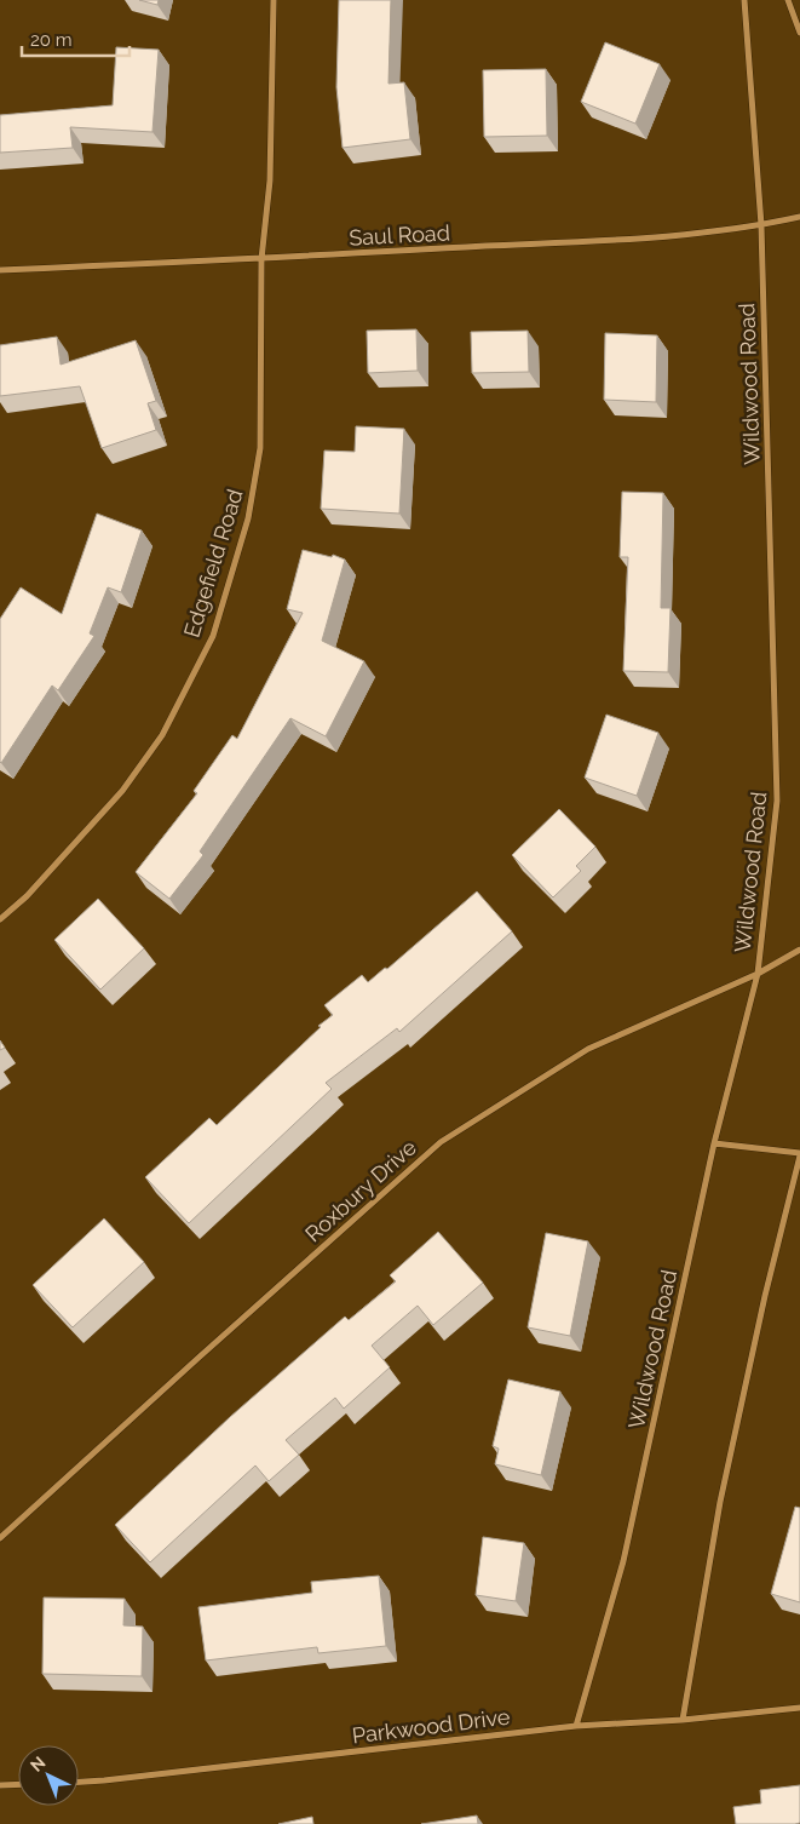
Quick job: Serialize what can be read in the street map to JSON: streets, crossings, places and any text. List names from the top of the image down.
{
  "streets": {
    "street": [
      "Saul Road",
      "Wildwood Road",
      "Edgefield Road",
      "Roxbury Drive",
      "Parkwood Drive"
    ]
  },
  "crossings": [
    ["Saul Road", "Wildwood Road"],
    ["Saul Road", "Edgefield Road"],
    ["Wildwood Road", "Roxbury Drive"],
    ["Wildwood Road", "Parkwood Drive"]
  ],
  "scale_bar": "20 m",
  "north": "top left"
}
